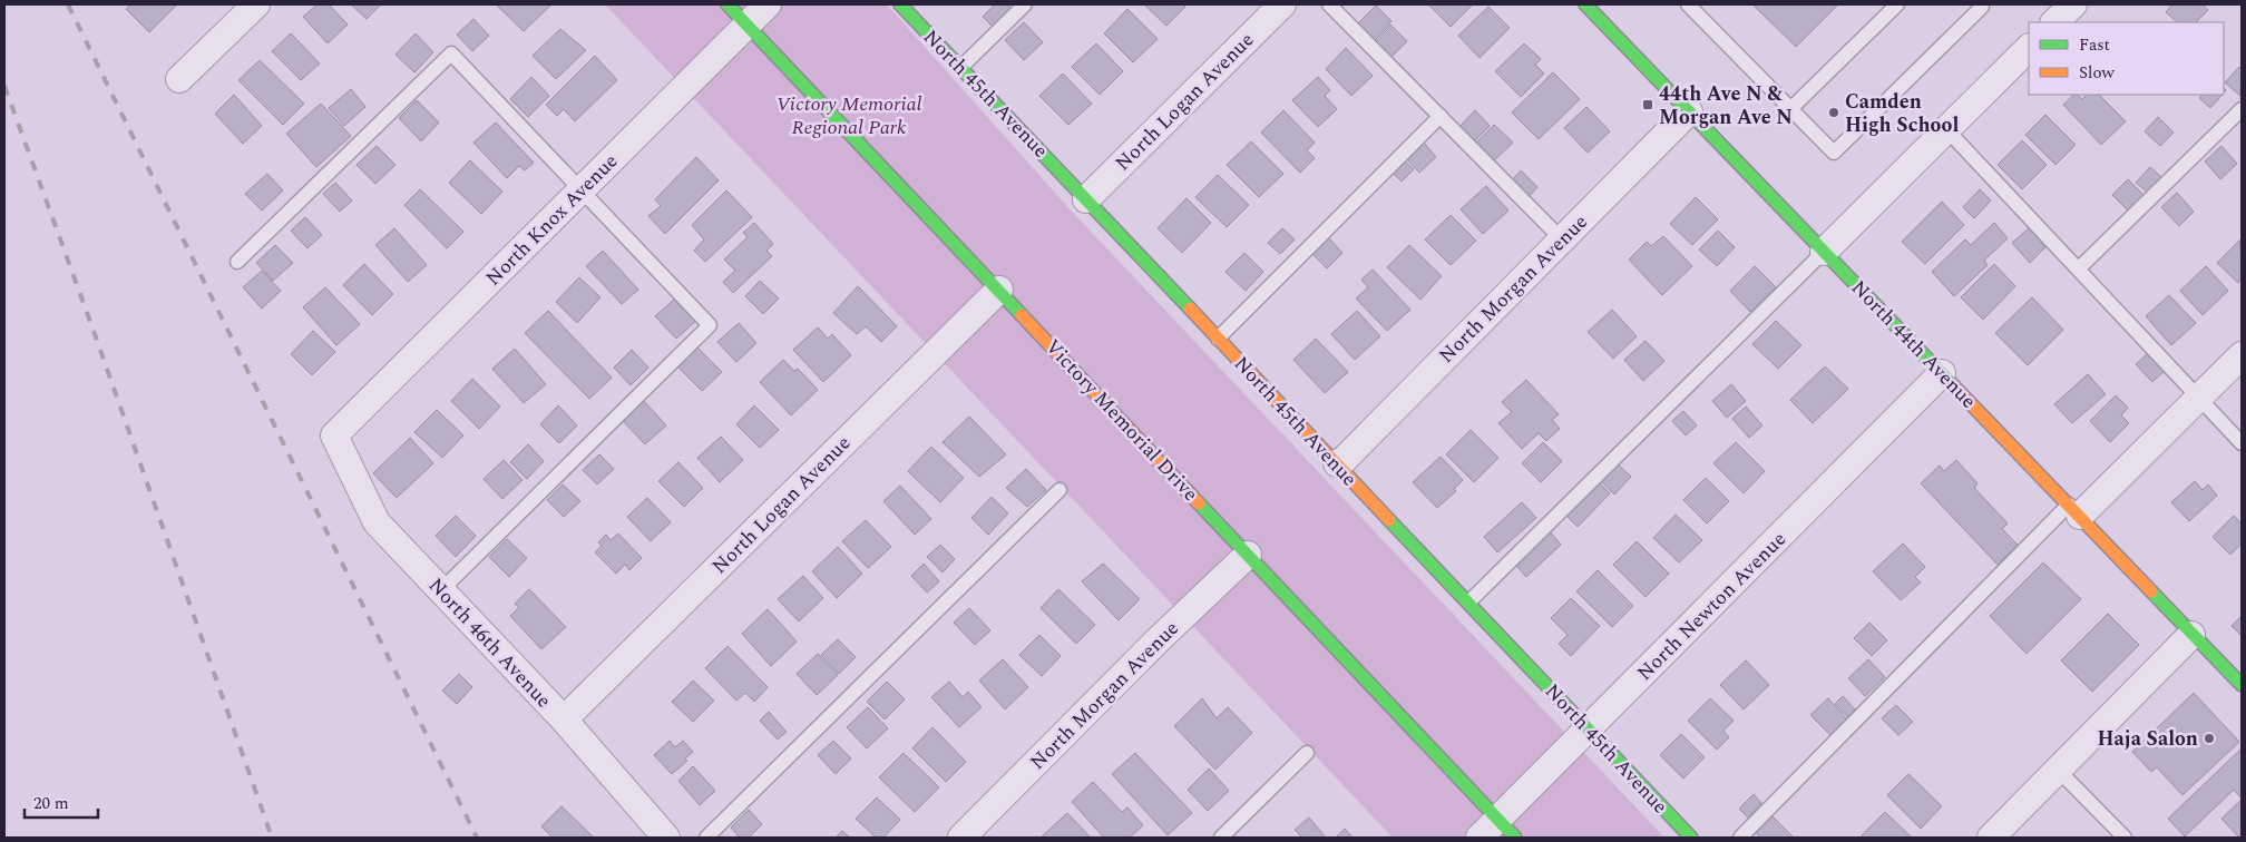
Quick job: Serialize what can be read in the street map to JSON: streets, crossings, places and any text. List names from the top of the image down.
{
  "streets": {
    "street": [
      "North 45th Avenue",
      "North Logan Avenue",
      "North Knox Avenue",
      "North Morgan Avenue",
      "North 44th Avenue",
      "Victory Memorial Drive",
      "North Newton Avenue",
      "North 46th Avenue"
    ]
  },
  "crossings": [
    ["North 45th Avenue", "North Logan Avenue"],
    ["North 45th Avenue", "North Morgan Avenue"],
    ["North 45th Avenue", "North Newton Avenue"],
    ["North Logan Avenue", "Victory Memorial Drive"],
    ["North Logan Avenue", "North 46th Avenue"],
    ["North Knox Avenue", "Victory Memorial Drive"],
    ["North Knox Avenue", "North 46th Avenue"],
    ["North Morgan Avenue", "North 44th Avenue"],
    ["North Morgan Avenue", "Victory Memorial Drive"],
    ["North 44th Avenue", "North Newton Avenue"],
    ["Victory Memorial Drive", "North Newton Avenue"]
  ],
  "parks": ["Victory Memorial Regional Park"],
  "places": {
    "transit": ["44th Ave N & Morgan Ave N"],
    "other": ["Camden High School", "Haja Salon"]
  },
  "legend": ["Fast", "Slow"],
  "scale_bar": "20 m"
}
